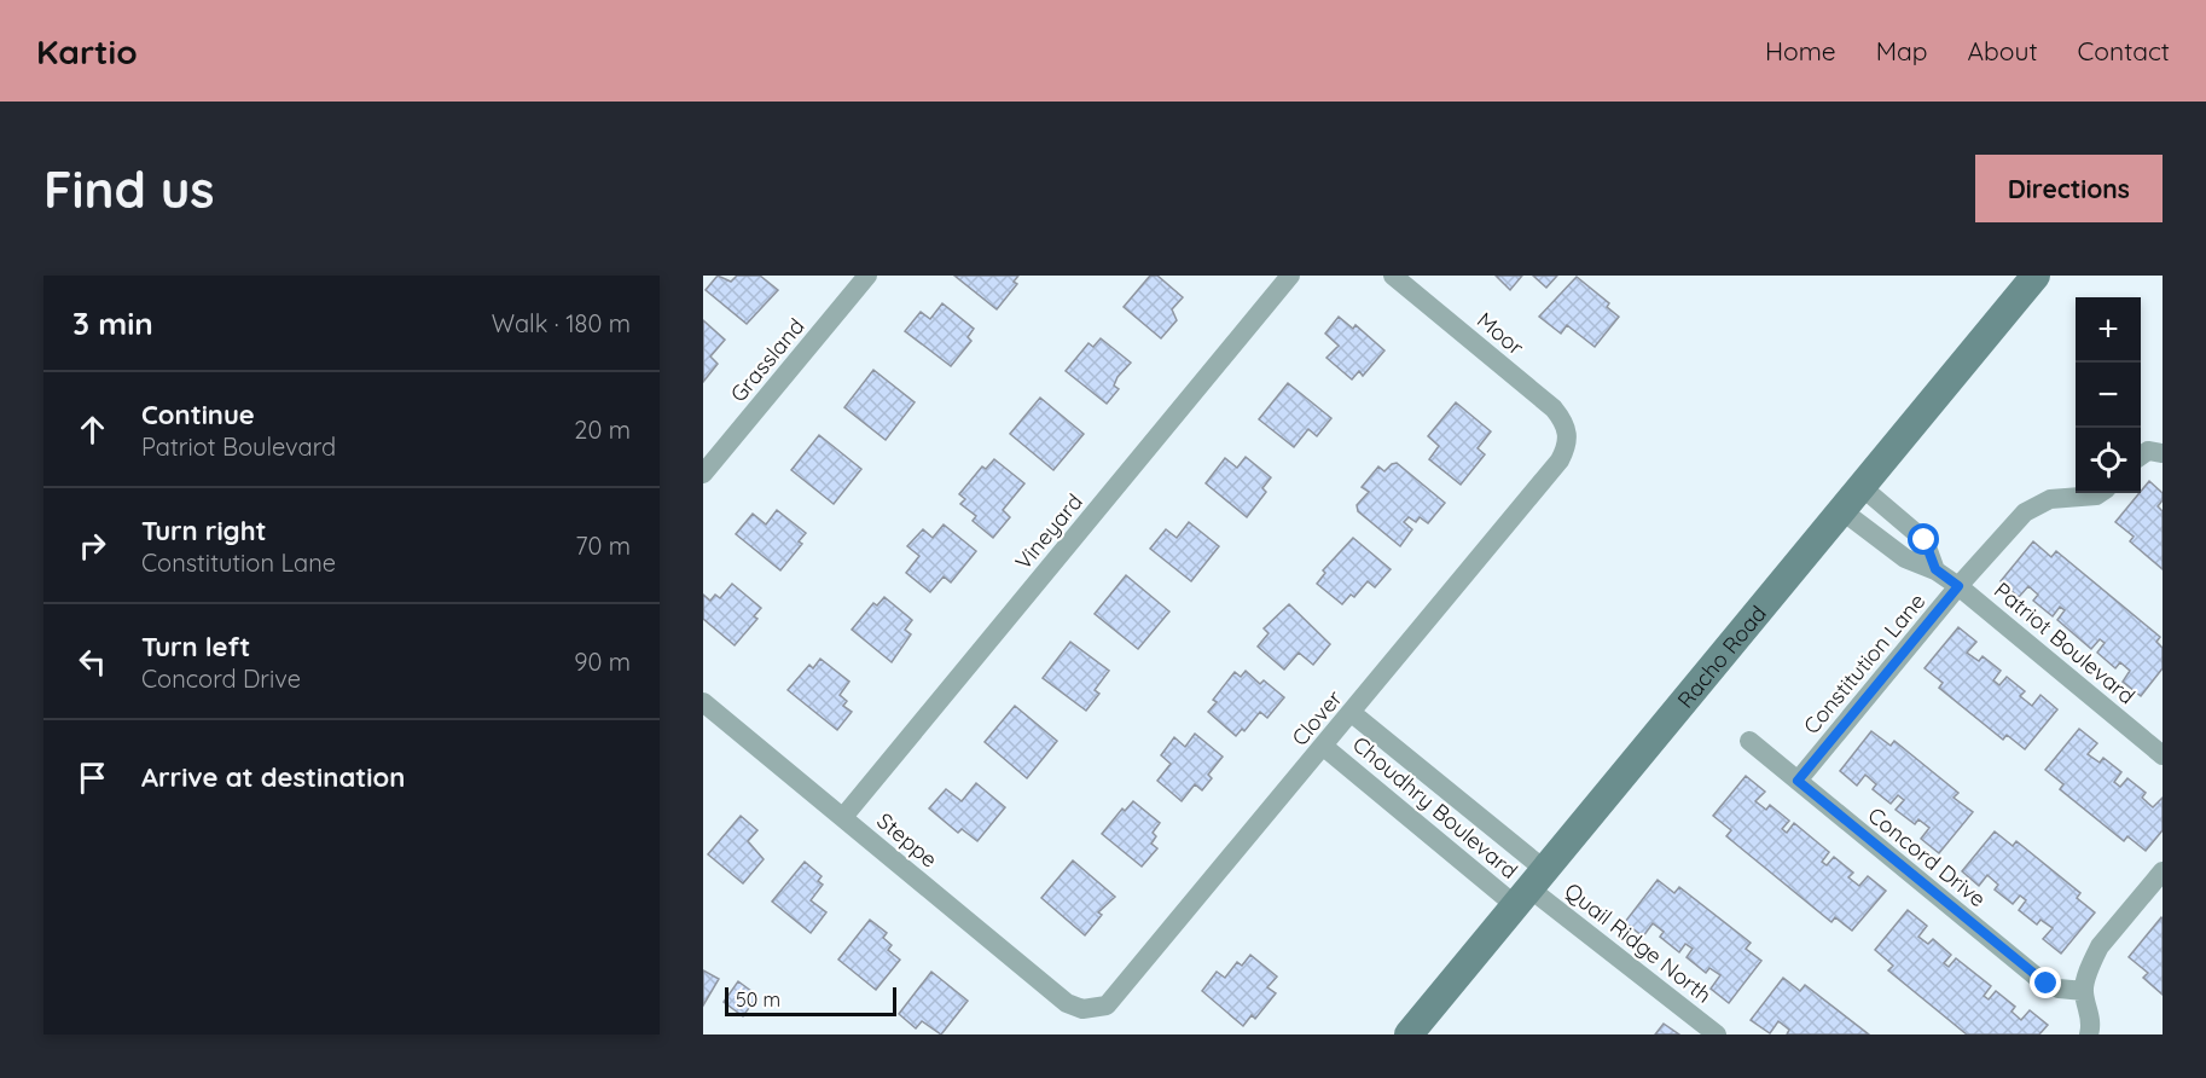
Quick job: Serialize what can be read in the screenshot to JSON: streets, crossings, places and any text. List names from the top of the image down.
{
  "streets": {
    "street": [
      "Moor",
      "Grassland",
      "Vineyard",
      "Patriot Boulevard",
      "Racho Road",
      "Constitution Lane",
      "Clover",
      "Choudhry Boulevard",
      "Steppe",
      "Concord Drive",
      "Quail Ridge North"
    ]
  },
  "crossings": [
    ["Moor", "Clover"],
    ["Vineyard", "Steppe"],
    ["Patriot Boulevard", "Racho Road"],
    ["Patriot Boulevard", "Constitution Lane"],
    ["Racho Road", "Choudhry Boulevard"],
    ["Racho Road", "Quail Ridge North"],
    ["Constitution Lane", "Concord Drive"],
    ["Clover", "Choudhry Boulevard"],
    ["Clover", "Steppe"],
    ["Choudhry Boulevard", "Quail Ridge North"]
  ],
  "scale_bar": "50 m",
  "page": {
    "header": "Kartio",
    "nav": [
      "Home",
      "Map",
      "About",
      "Contact"
    ],
    "buttons": "Directions",
    "title": "Find us",
    "heading": ["3 min", "Walk · 180 m"],
    "map_buttons": ["+", "−"],
    "list": [
      ["Continue", "Patriot Boulevard", "20 m"],
      ["Turn right", "Constitution Lane", "70 m"],
      ["Turn left", "Concord Drive", "90 m"],
      "Arrive at destination"
    ],
    "scale": "50 m"
  }
}
